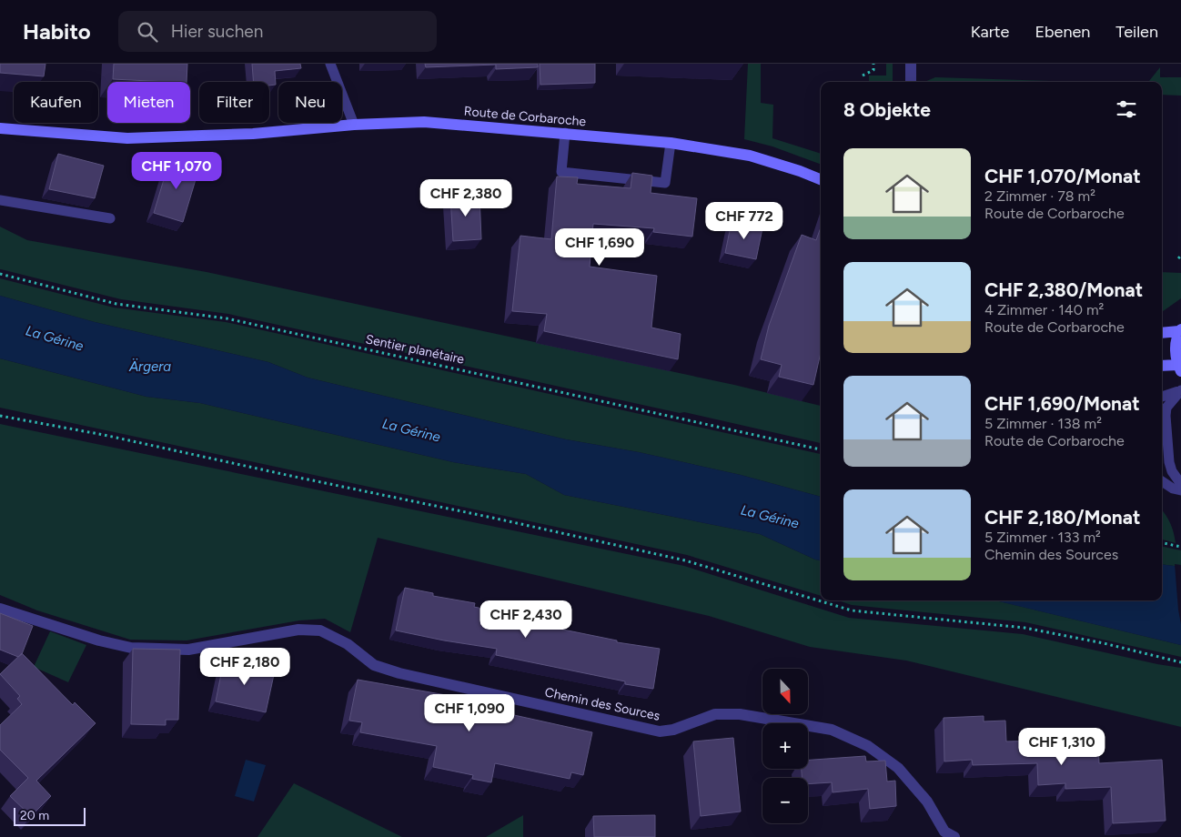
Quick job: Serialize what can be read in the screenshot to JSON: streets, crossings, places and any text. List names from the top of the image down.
{
  "streets": {
    "street": ["Route de Corbaroche", "Chemin des Sources"],
    "path": ["Sentier planétaire"]
  },
  "water": ["La Gérine", "Ärgera"],
  "scale_bar": "20 m",
  "north": "bottom",
  "page": {
    "header": "Habito",
    "search": "Hier suchen",
    "nav": ["Karte", "Ebenen", "Teilen"],
    "chip": [
      "Kaufen",
      "Mieten",
      "Filter",
      "Neu"
    ],
    "heading": "8 Objekte",
    "list": [
      {
        "name": "CHF 1,070/Monat",
        "note": "2 Zimmer · 78 m² · Route de Corbaroche"
      },
      {
        "name": "CHF 2,380/Monat",
        "note": "4 Zimmer · 140 m² · Route de Corbaroche"
      },
      {
        "name": "CHF 1,690/Monat",
        "note": "5 Zimmer · 138 m² · Route de Corbaroche"
      },
      {
        "name": "CHF 2,180/Monat",
        "note": "5 Zimmer · 133 m² · Chemin des Sources"
      }
    ],
    "price": [
      "CHF 1,070",
      "CHF 2,380",
      "CHF 772",
      "CHF 1,690",
      "CHF 2,430",
      "CHF 2,180",
      "CHF 1,090",
      "CHF 1,310"
    ],
    "map_buttons": ["+", "−"],
    "scale": "20 m"
  }
}
